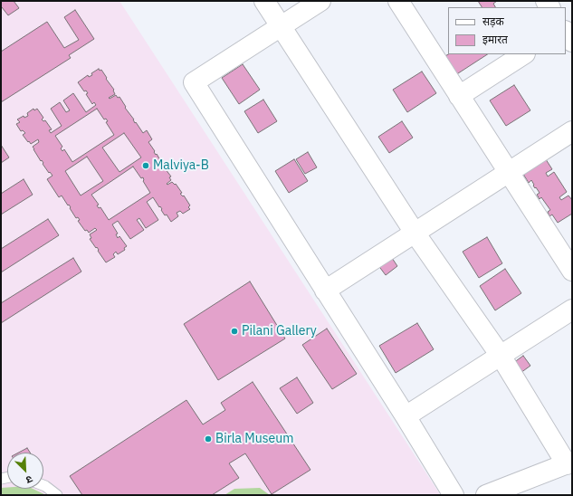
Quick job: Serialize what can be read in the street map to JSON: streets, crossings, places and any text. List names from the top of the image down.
{
  "places": ["Malviya-B", "Pilani Gallery", "Birla Museum"],
  "legend": ["सड़क", "इमारत"],
  "north": "bottom right"
}
